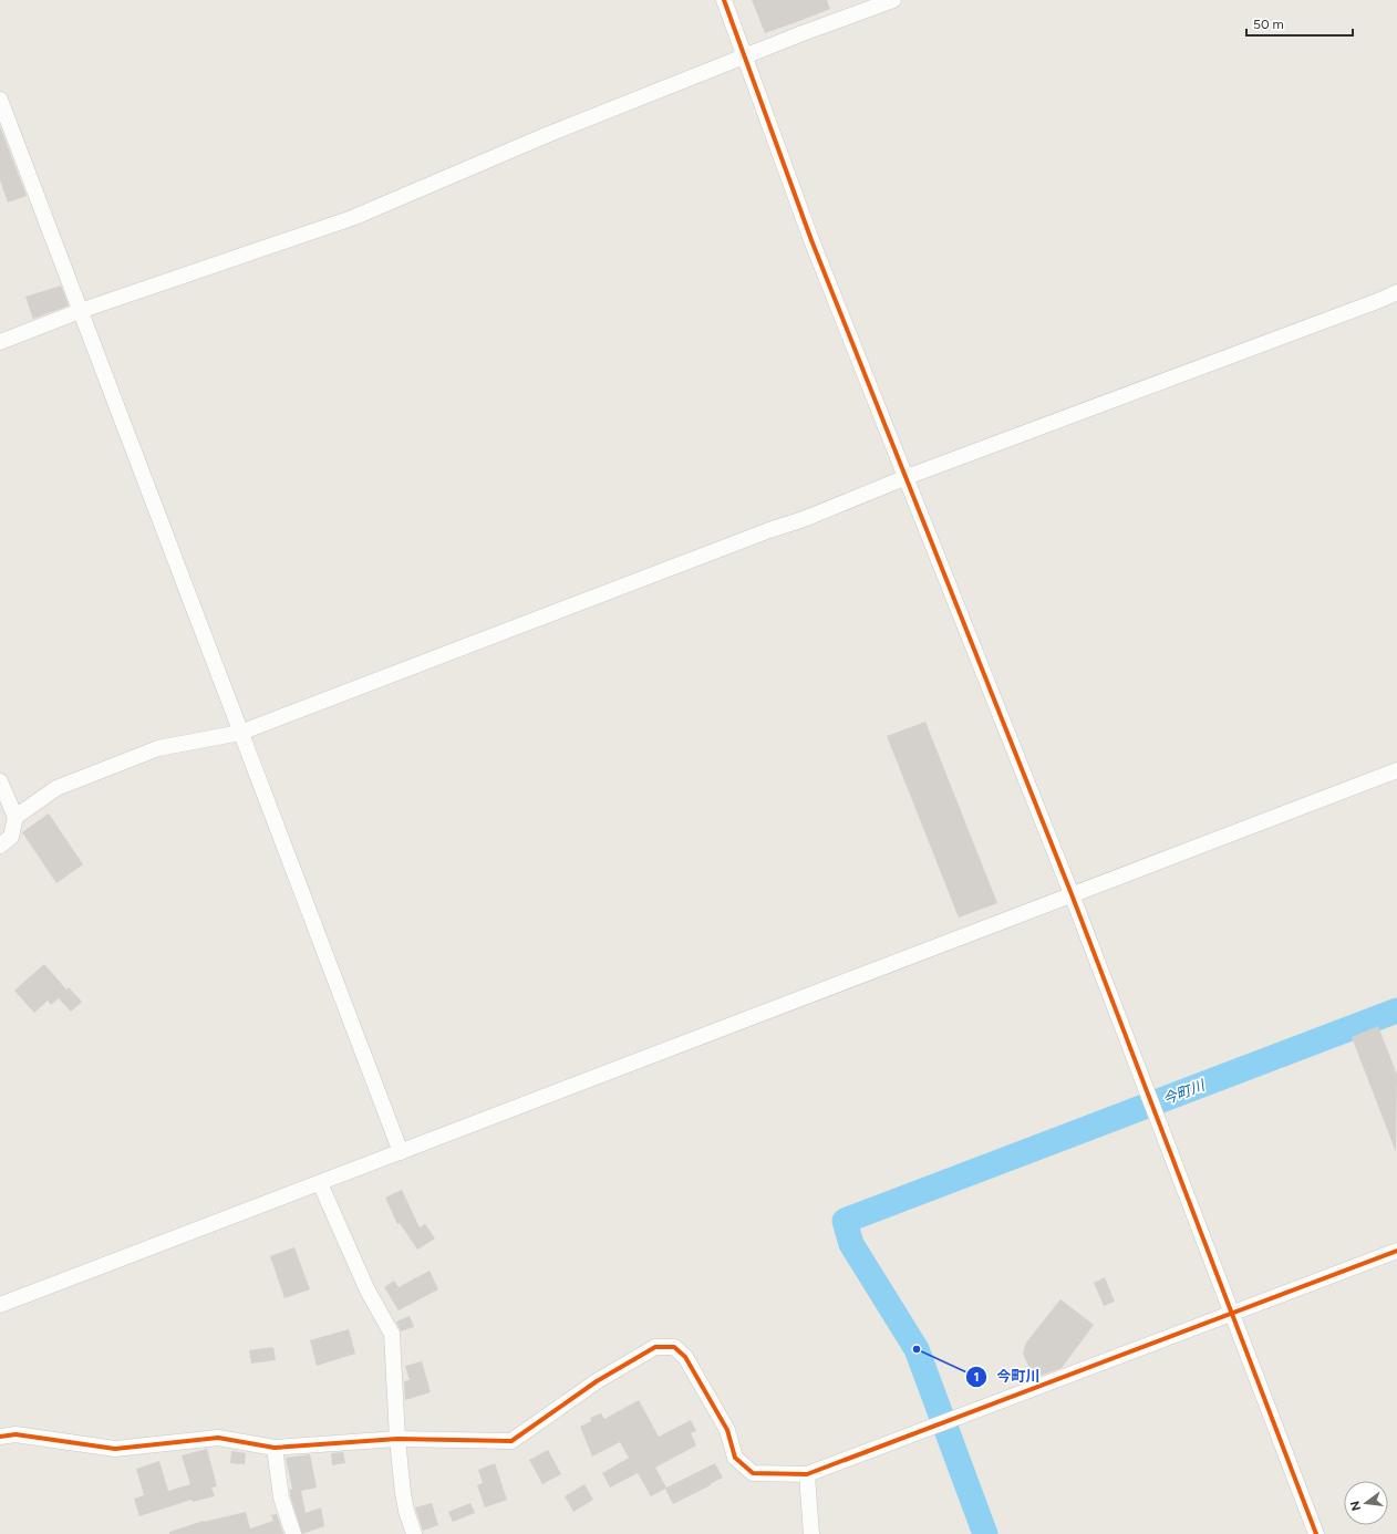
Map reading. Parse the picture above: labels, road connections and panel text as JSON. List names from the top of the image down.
{
  "water": ["今町川"],
  "places": ["今町川"],
  "scale_bar": "50 m",
  "north": "left"
}
